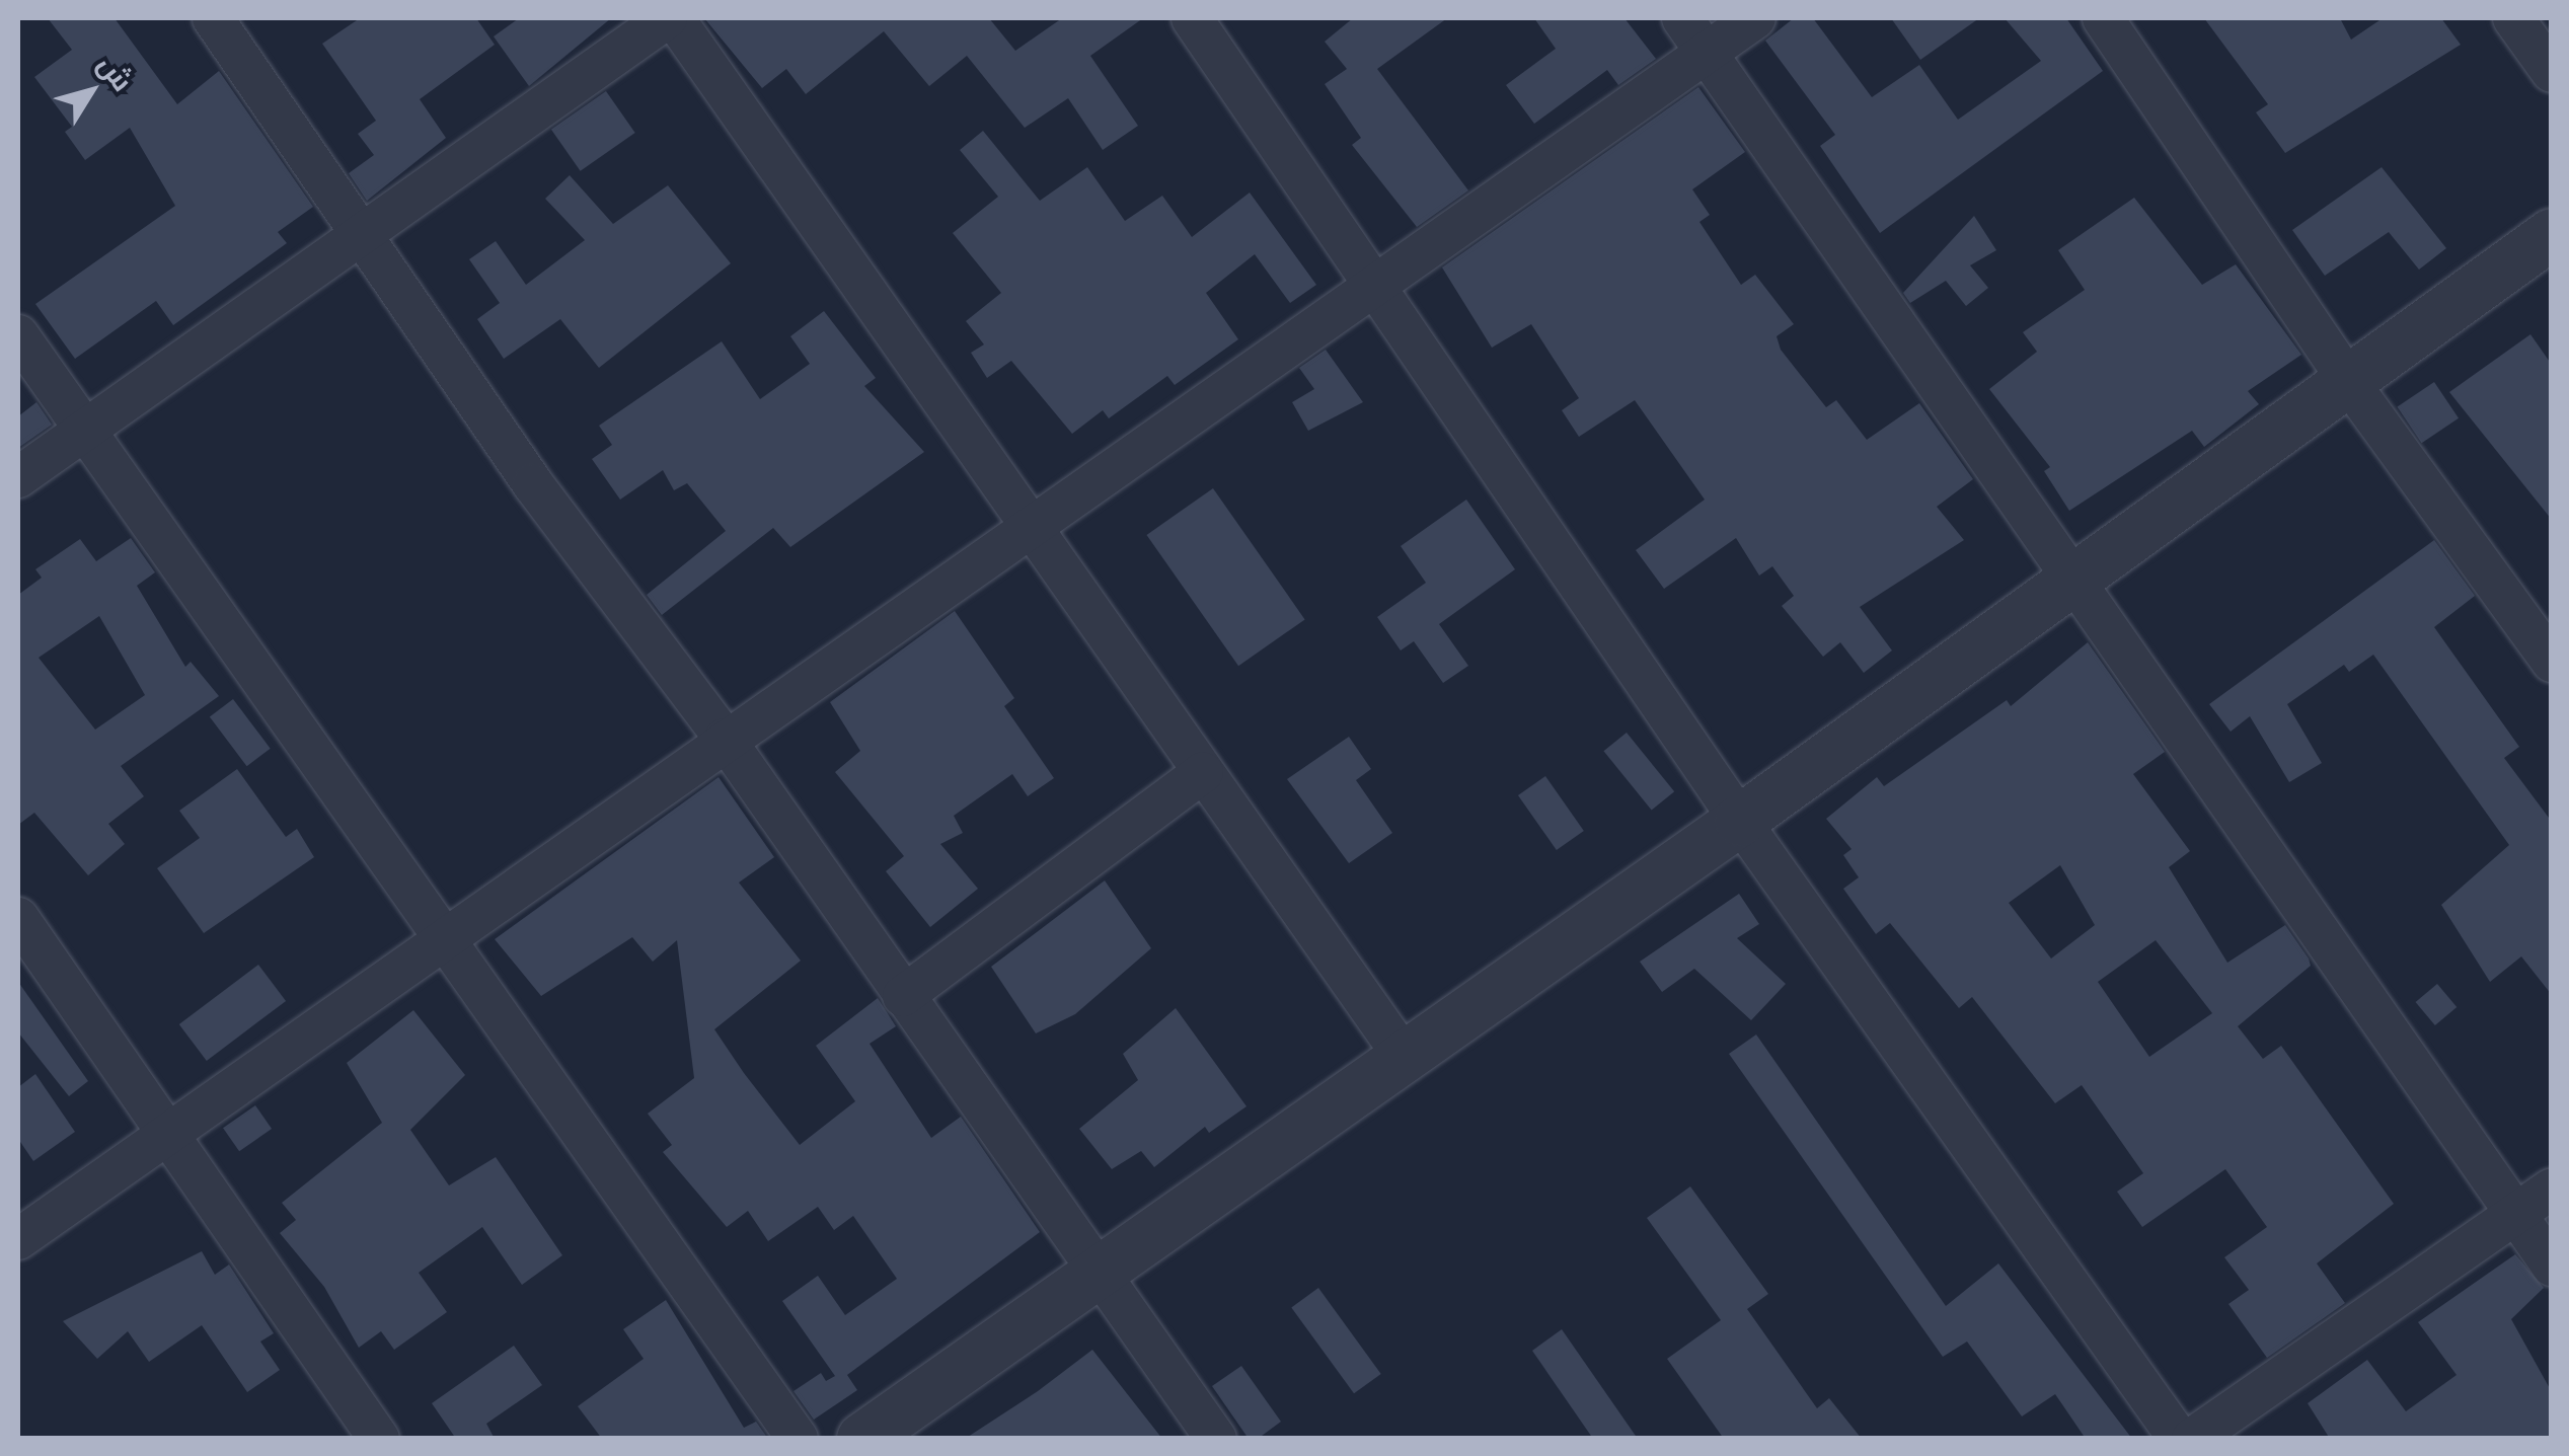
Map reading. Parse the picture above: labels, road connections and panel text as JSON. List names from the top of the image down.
{
  "north": "top right"
}
